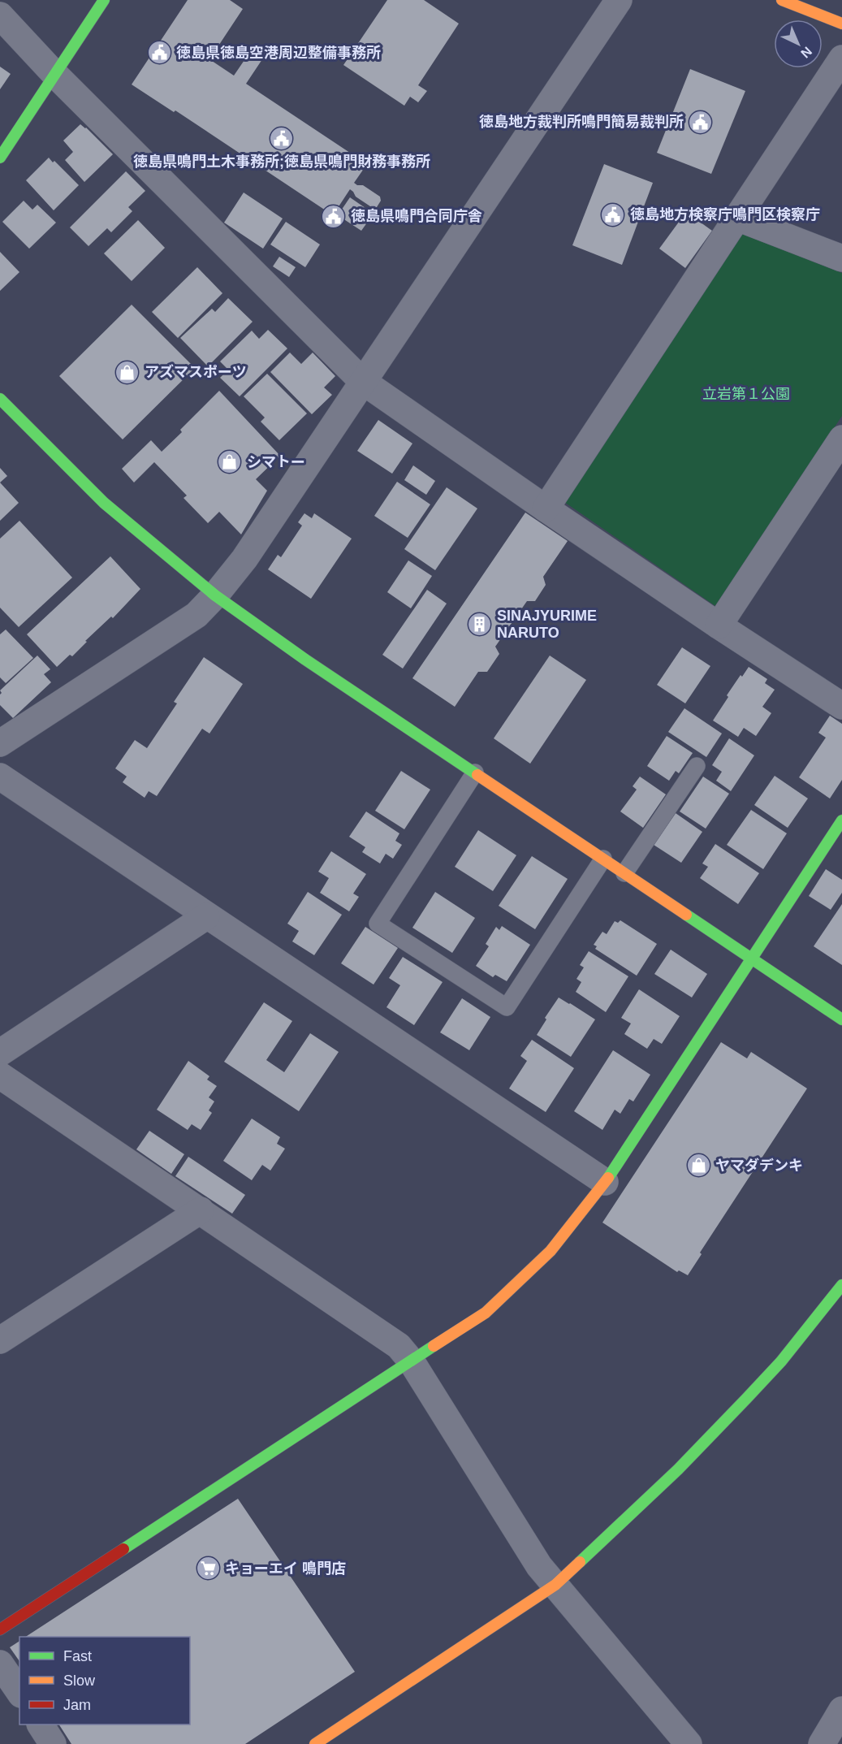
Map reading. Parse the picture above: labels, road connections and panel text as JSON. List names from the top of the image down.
{
  "parks": ["立岩第１公園"],
  "places": {
    "public building": [
      "徳島県徳島空港周辺整備事務所",
      "徳島地方裁判所鳴門簡易裁判所",
      "徳島県鳴門土木事務所;徳島県鳴門財務事務所",
      "徳島地方検察庁鳴門区検察庁",
      "徳島県鳴門合同庁舎"
    ],
    "shop": ["アズマスポーツ", "シマトー", "ヤマダデンキ"],
    "building": ["SINAJYURIME NARUTO"],
    "supermarket": ["キョーエイ 鳴門店"]
  },
  "legend": ["Fast", "Slow", "Jam"],
  "north": "bottom right"
}
